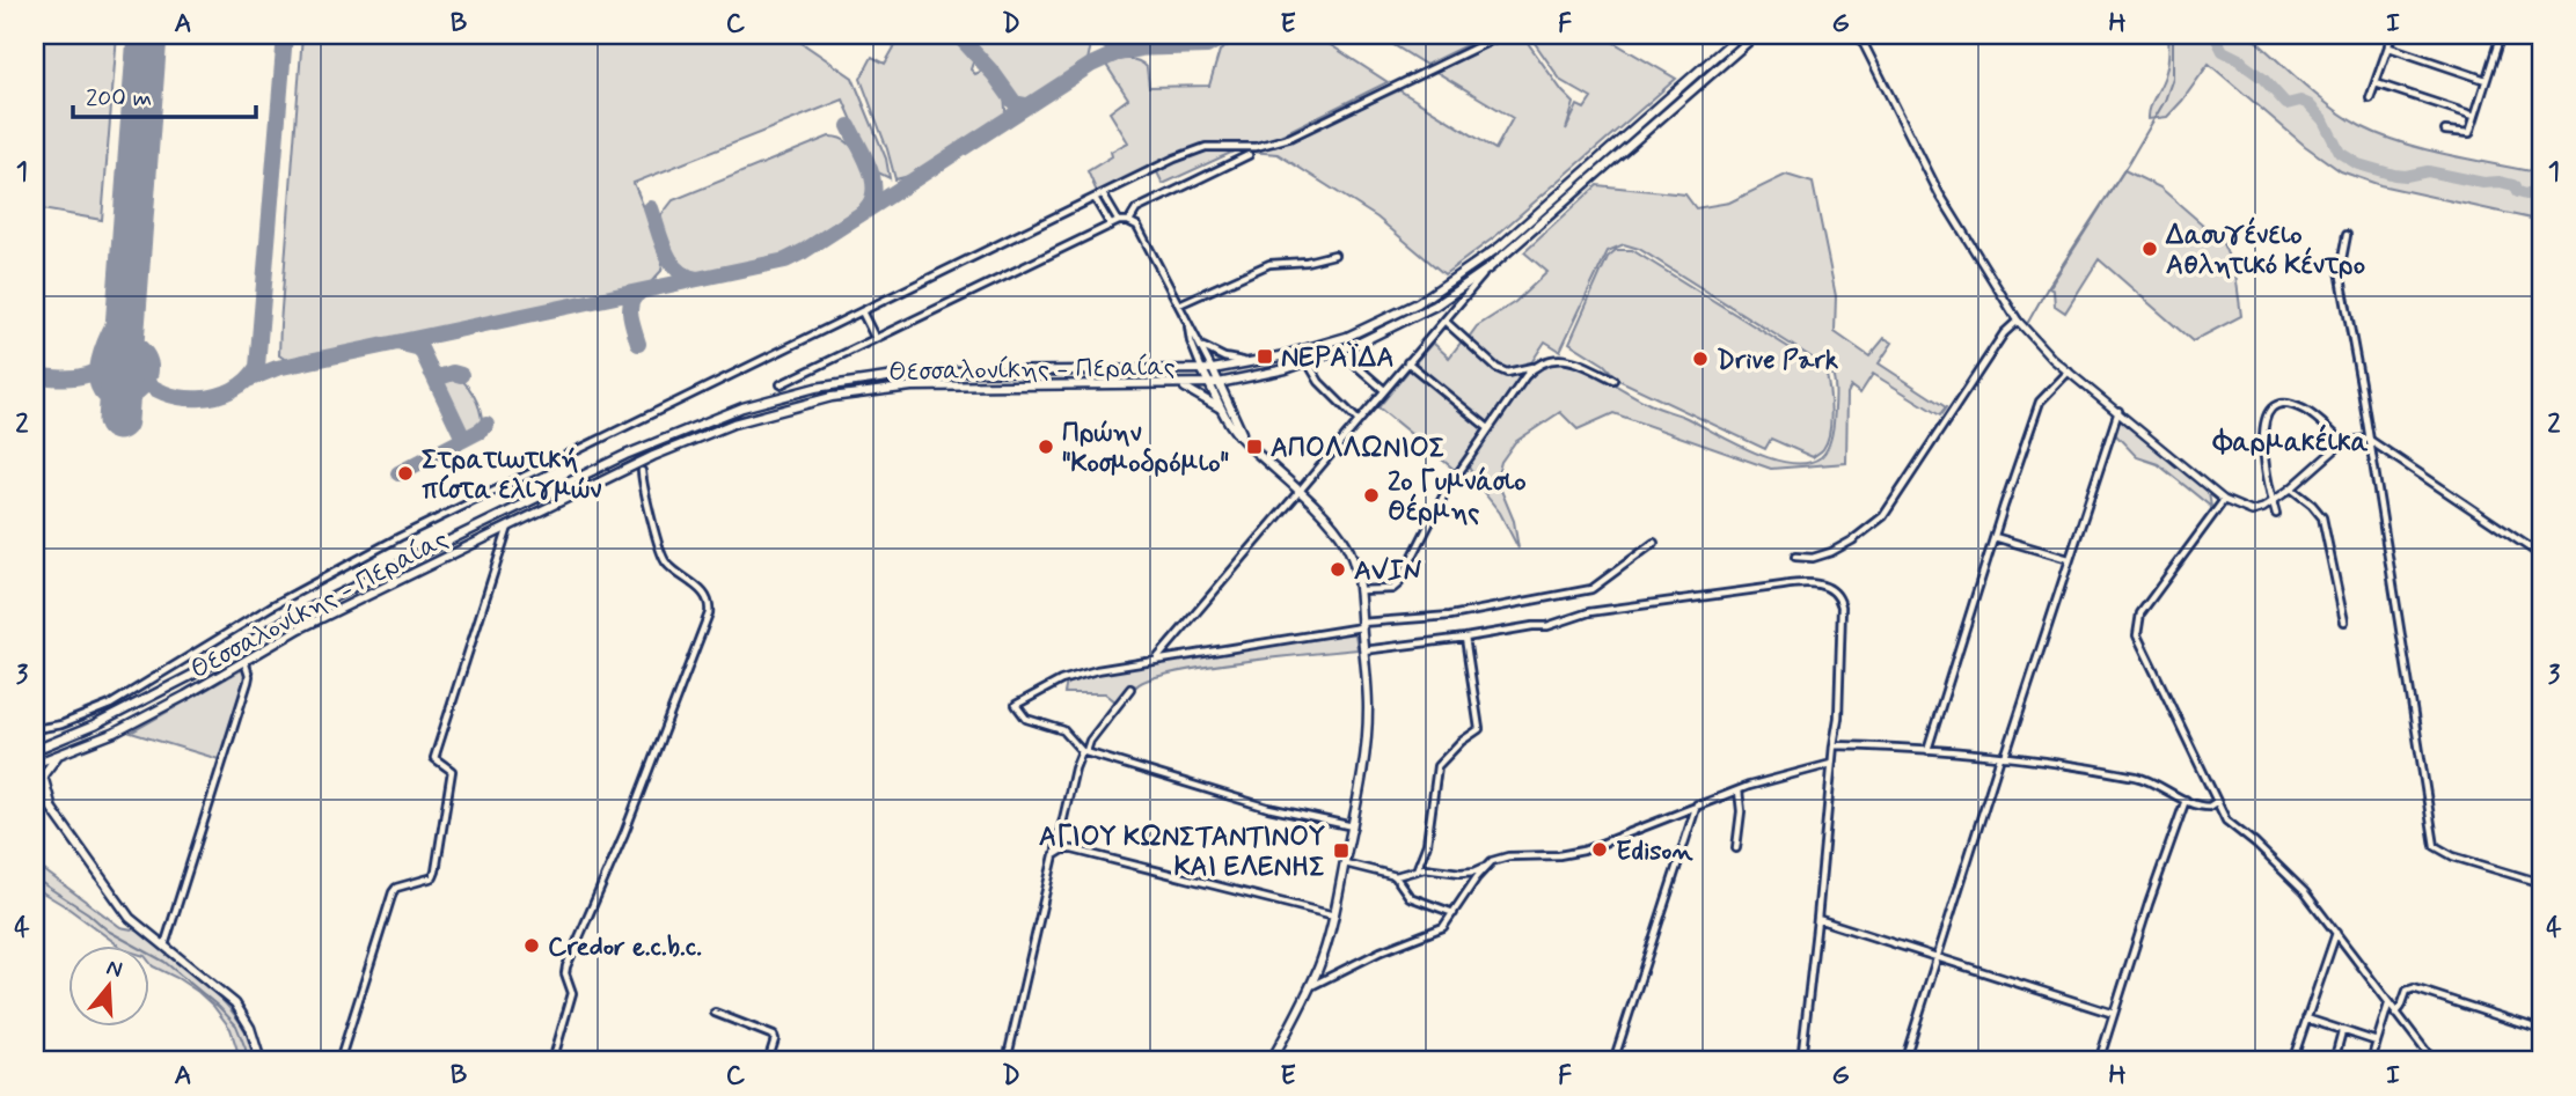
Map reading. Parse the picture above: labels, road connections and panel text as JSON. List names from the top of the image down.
{
  "streets": {
    "main road": ["Θεσσαλονίκης - Περαίας"]
  },
  "districts": ["Φαρμακέικα"],
  "places": {
    "other": [
      "Δασυγένειο Αθλητικό Κέντρο",
      "Drive Park",
      "Πρώην \"Κοσμοδρόμιο\"",
      "Στρατιωτική πίστα ελιγμών",
      "2ο Γυμνάσιο Θέρμης",
      "AVIN",
      "Edison",
      "Credor e.c.b.c."
    ],
    "transit": ["ΝΕΡΑΪΔΑ", "ΑΠΟΛΛΩΝΙΟΣ", "ΑΓΙΟΥ ΚΩΝΣΤΑΝΤΙΝΟΥ ΚΑΙ ΕΛΕΝΗΣ"]
  },
  "scale_bar": "200 m",
  "north": "top",
  "grid": {
    "columns": [
      "A",
      "B",
      "C",
      "D",
      "E",
      "F",
      "G",
      "H",
      "I"
    ],
    "rows": [
      "1",
      "2",
      "3",
      "4"
    ]
  }
}
